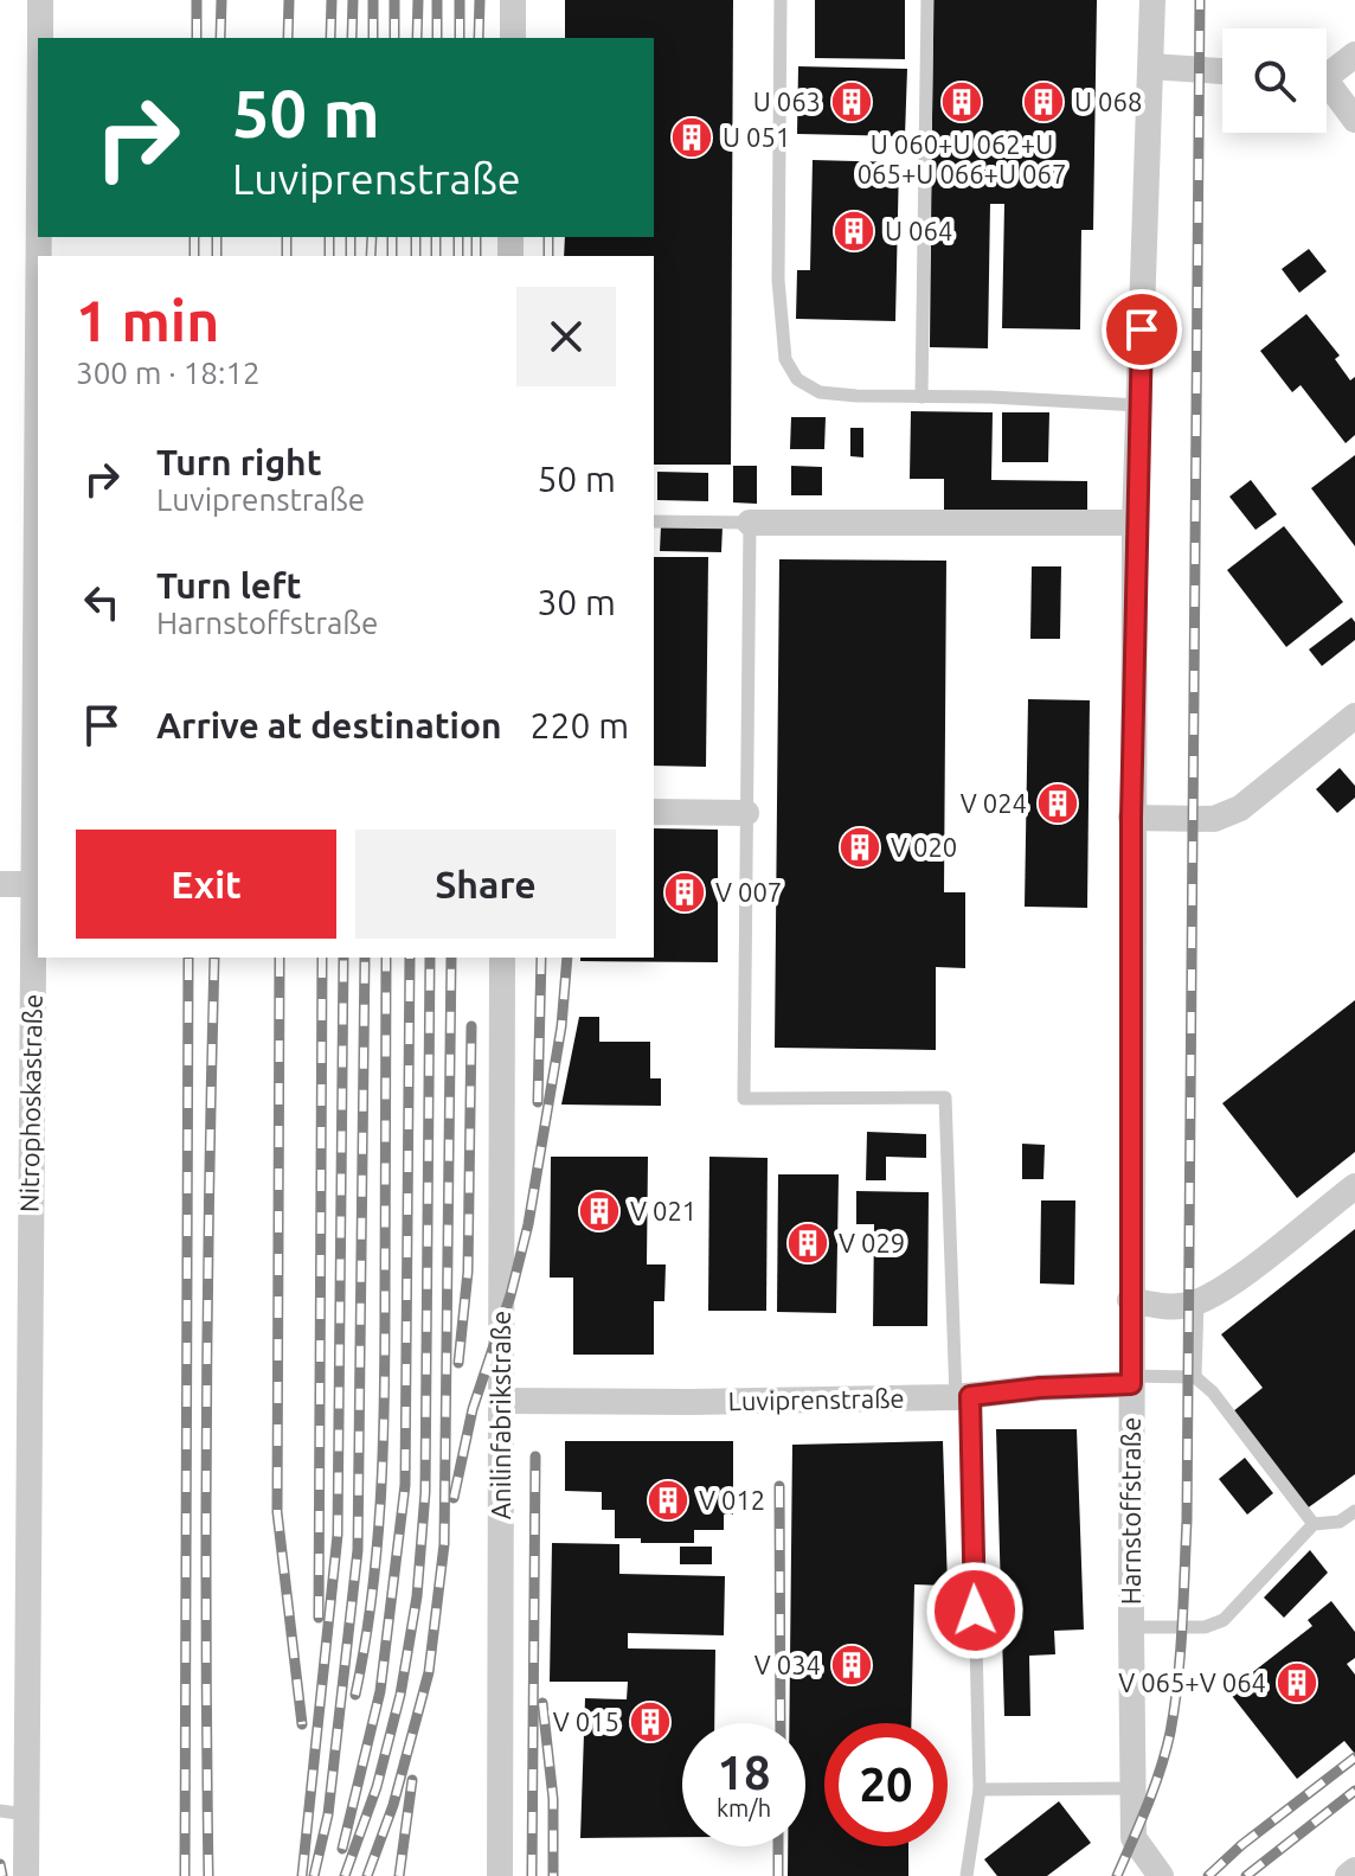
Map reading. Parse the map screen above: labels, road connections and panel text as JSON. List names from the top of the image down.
{
  "streets": {
    "street": [
      "Nitrophoskastraße",
      "Luviprenstraße",
      "Anilinfabrikstraße",
      "Harnstoffstraße"
    ]
  },
  "crossings": [
    ["Luviprenstraße", "Anilinfabrikstraße"],
    ["Luviprenstraße", "Harnstoffstraße"]
  ],
  "places": {
    "building": [
      "U 063",
      "U 060+U 062+U 065+U 066+U 067",
      "U 068",
      "U 051",
      "U 064",
      "V 024",
      "V 020",
      "V 007",
      "V 021",
      "V 029",
      "V 012",
      "V 034",
      "V 065+V 064",
      "V 015"
    ]
  },
  "page": {
    "turn": ["50 m", "Luviprenstraße"],
    "heading": ["1 min", "300 m · 18:12"],
    "list": [
      {
        "name": "Turn right",
        "note": "Luviprenstraße",
        "value": "50 m"
      },
      {
        "name": "Turn left",
        "note": "Harnstoffstraße",
        "value": "30 m"
      },
      {
        "name": "Arrive at destination",
        "value": "220 m"
      }
    ],
    "buttons": ["Exit", "Share"],
    "speed": "18 km/h",
    "limit": "20"
  }
}
